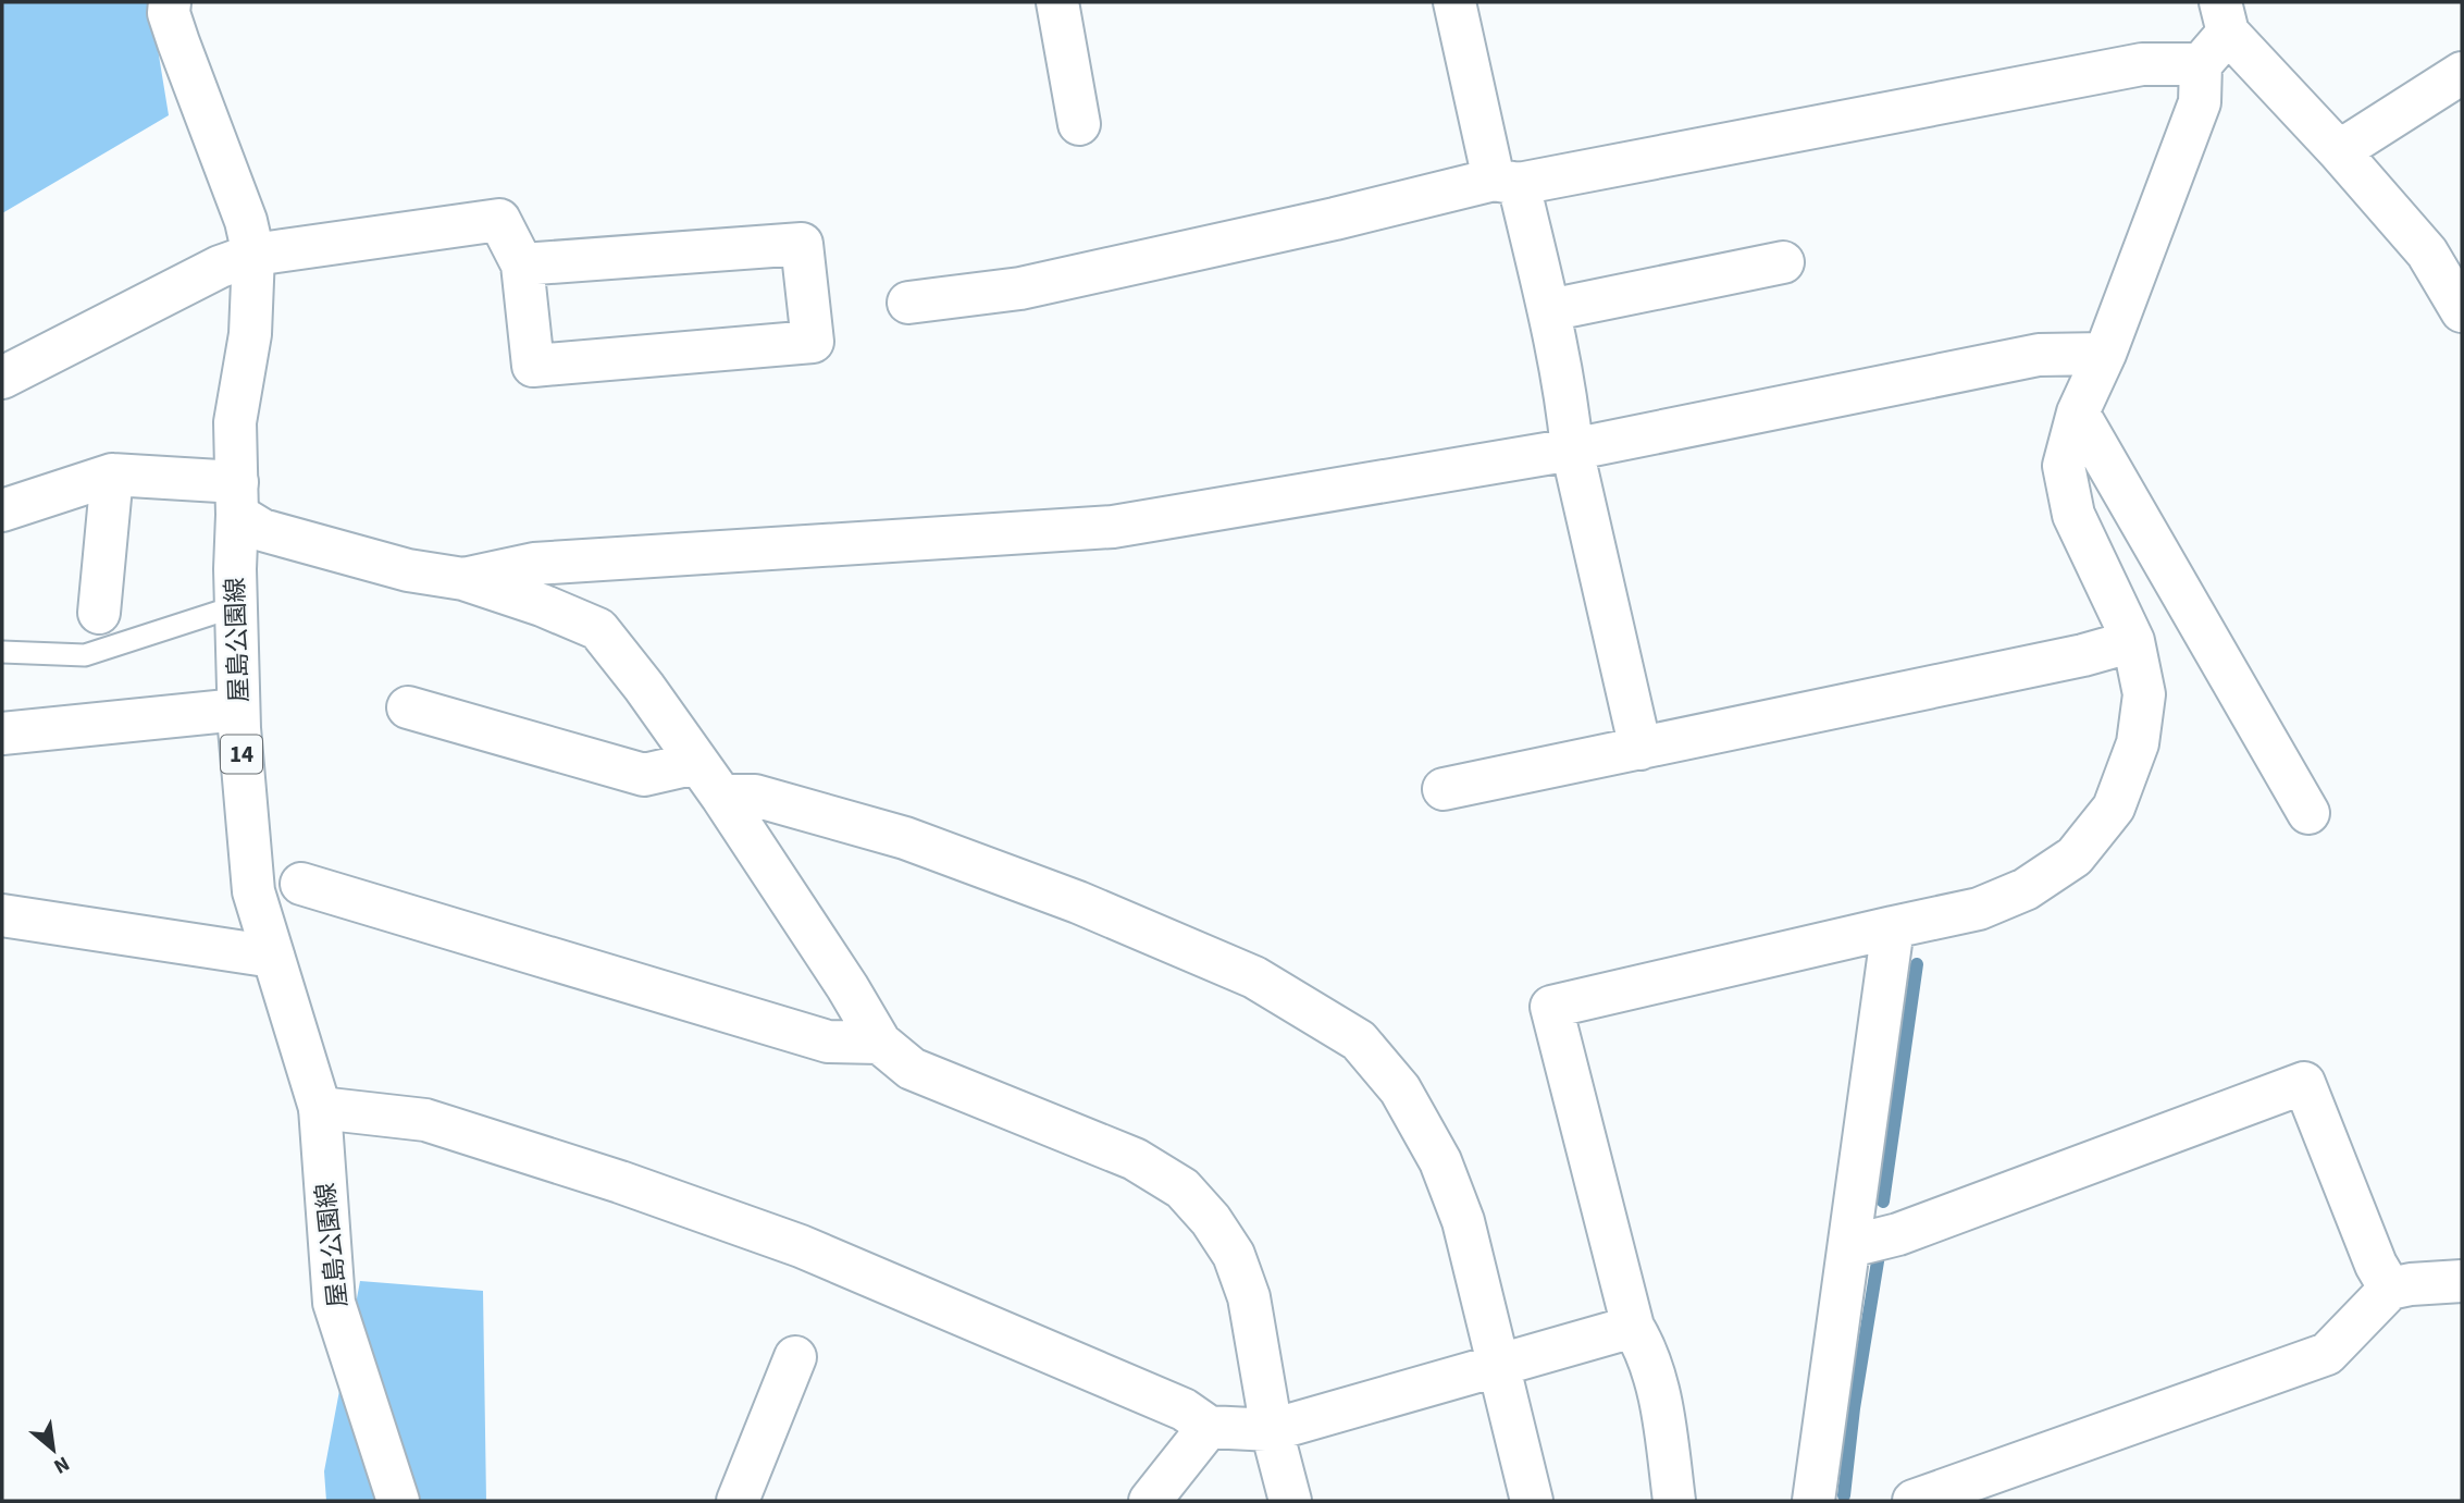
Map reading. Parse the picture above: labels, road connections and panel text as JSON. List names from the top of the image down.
{
  "streets": {
    "street": ["屋島公園線", "14"]
  },
  "north": "bottom right"
}
